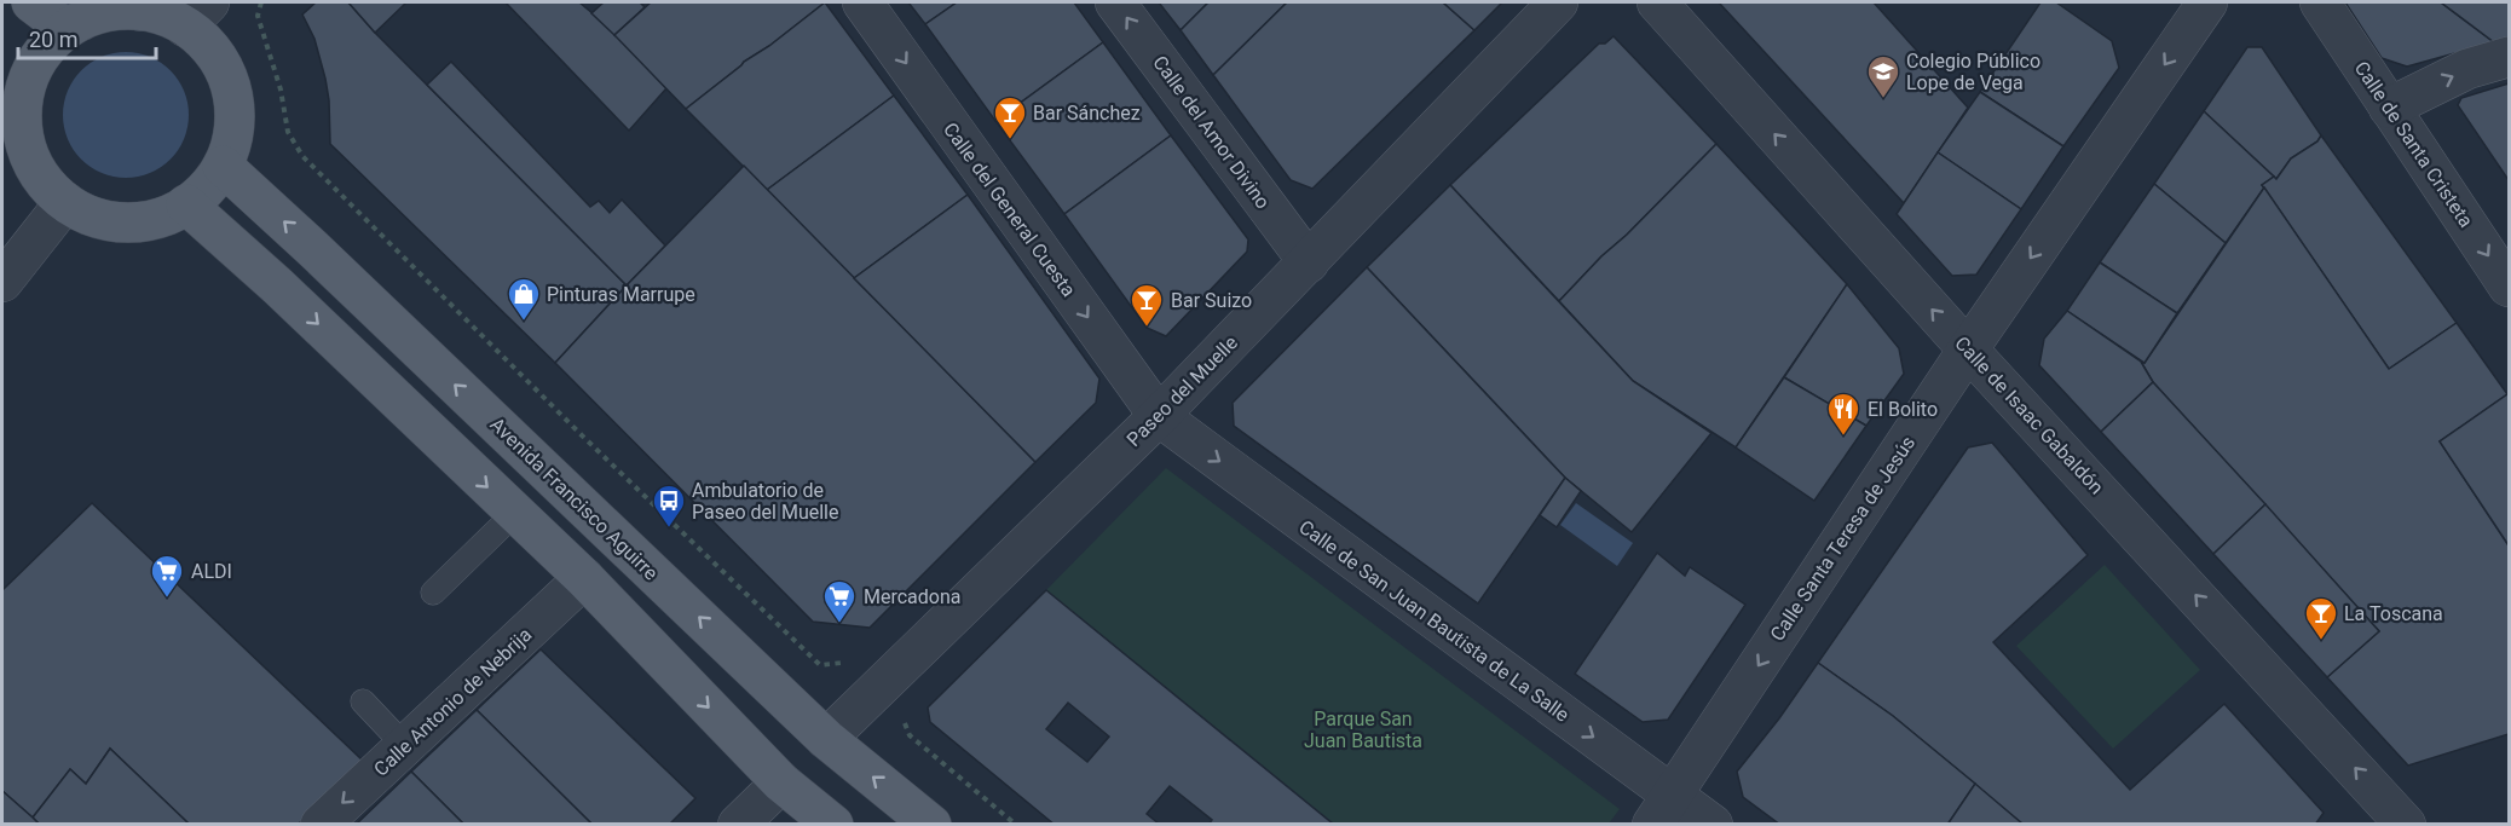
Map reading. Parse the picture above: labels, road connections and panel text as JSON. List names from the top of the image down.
{
  "streets": {
    "main road": ["Avenida Francisco Aguirre"],
    "street": [
      "Calle del Amor Divino",
      "Calle de Santa Cristeta",
      "Calle del General Cuesta",
      "Paseo del Muelle",
      "Calle de Isaac Gabaldón",
      "Calle Santa Teresa de Jesús",
      "Calle de San Juan Bautista de La Salle",
      "Calle Antonio de Nebrija"
    ]
  },
  "crossings": [
    ["Calle del Amor Divino", "Paseo del Muelle"],
    ["Calle del General Cuesta", "Paseo del Muelle"],
    ["Calle del General Cuesta", "Calle de San Juan Bautista de La Salle"],
    ["Paseo del Muelle", "Avenida Francisco Aguirre"],
    ["Paseo del Muelle", "Calle de San Juan Bautista de La Salle"],
    ["Calle de Isaac Gabaldón", "Calle Santa Teresa de Jesús"],
    ["Calle Santa Teresa de Jesús", "Calle de San Juan Bautista de La Salle"]
  ],
  "one_way": [
    "Calle del Amor Divino",
    "Calle de Santa Cristeta",
    "Calle del General Cuesta",
    "Calle de Isaac Gabaldón",
    "Calle Santa Teresa de Jesús",
    "Calle de San Juan Bautista de La Salle"
  ],
  "parks": ["Parque San Juan Bautista"],
  "places": {
    "school or university": ["Colegio Público Lope de Vega"],
    "bar": ["Bar Sánchez", "Bar Suizo", "La Toscana"],
    "shop": ["Pinturas Marrupe"],
    "restaurant": ["El Bolito"],
    "bus stop": ["Ambulatorio de Paseo del Muelle"],
    "supermarket": ["ALDI", "Mercadona"]
  },
  "scale_bar": "20 m"
}
